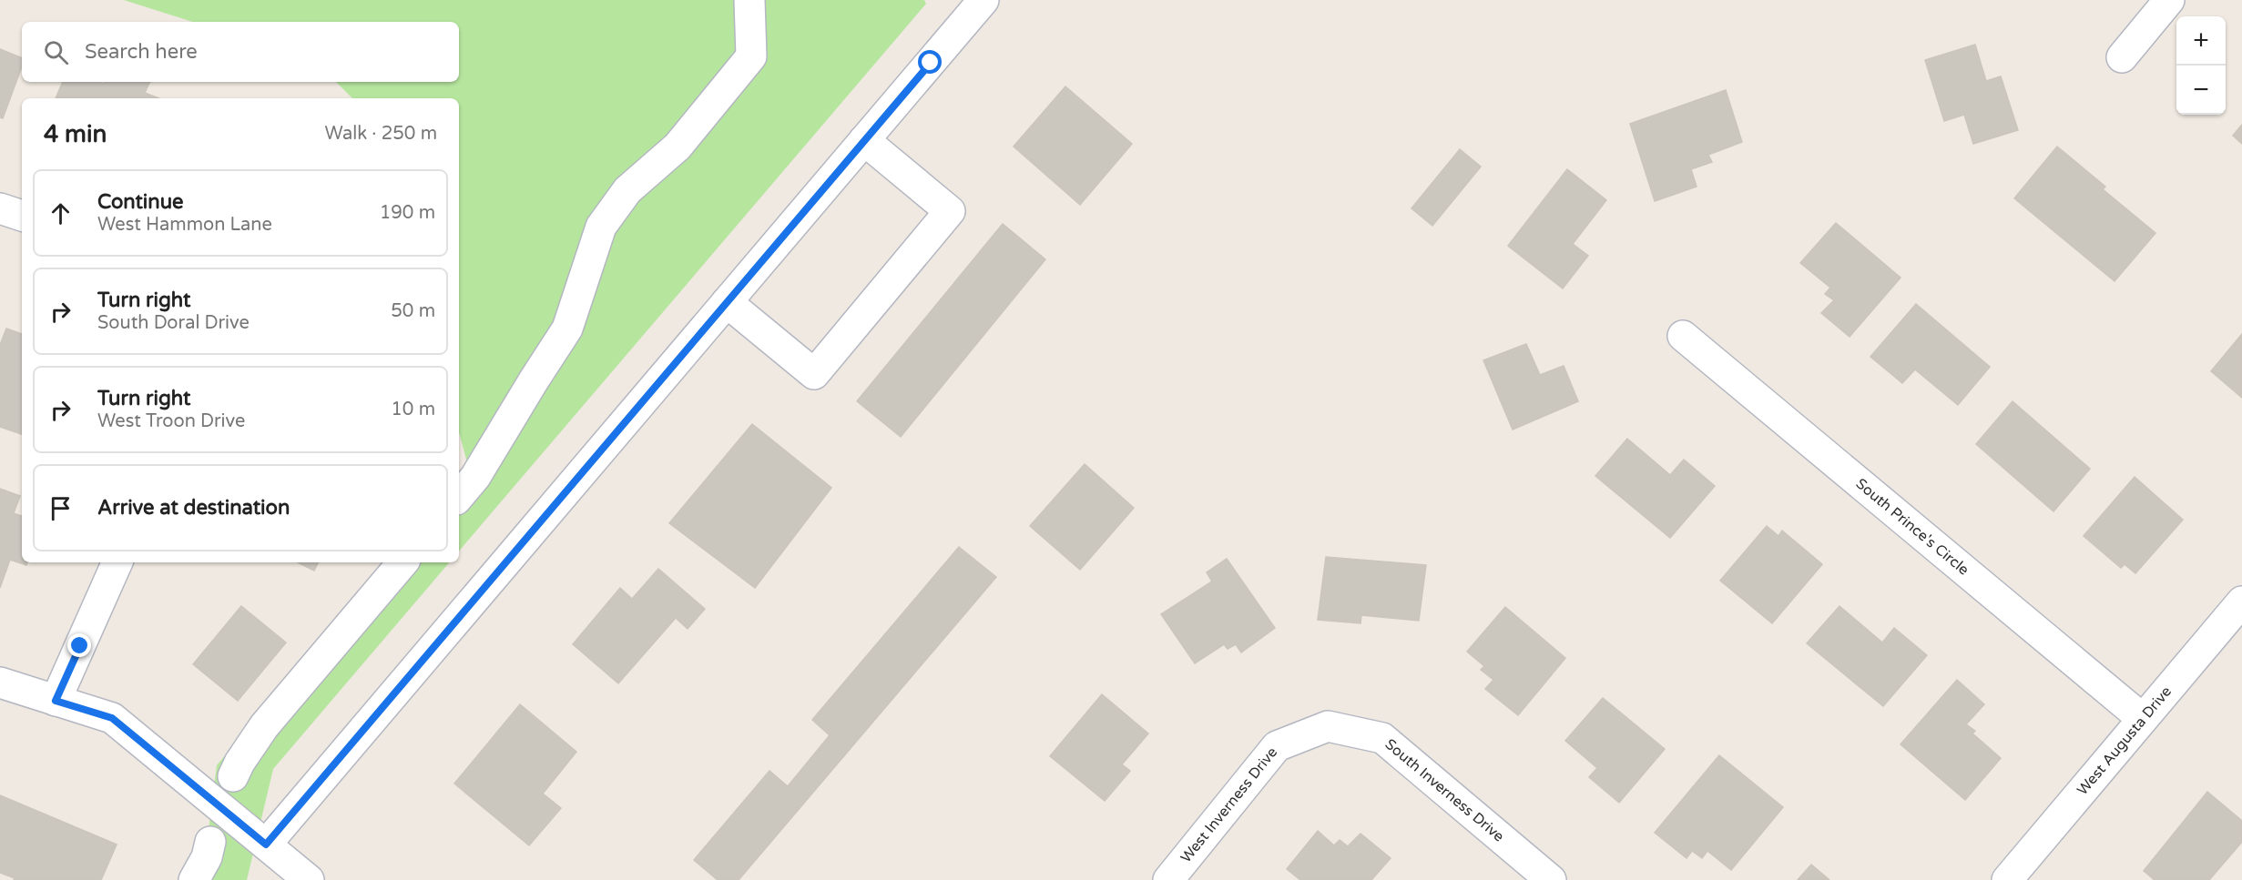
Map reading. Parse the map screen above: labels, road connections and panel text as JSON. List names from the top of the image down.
{
  "streets": {
    "street": [
      "South Prince's Circle",
      "West Augusta Drive",
      "South Inverness Drive",
      "West Inverness Drive"
    ]
  },
  "crossings": [
    ["South Prince's Circle", "West Augusta Drive"],
    ["South Inverness Drive", "West Inverness Drive"]
  ],
  "page": {
    "map_buttons": ["+", "−"],
    "search": "Search here",
    "heading": ["4 min", "Walk · 250 m"],
    "list": [
      ["Continue", "West Hammon Lane", "190 m"],
      ["Turn right", "South Doral Drive", "50 m"],
      ["Turn right", "West Troon Drive", "10 m"],
      "Arrive at destination"
    ]
  }
}
